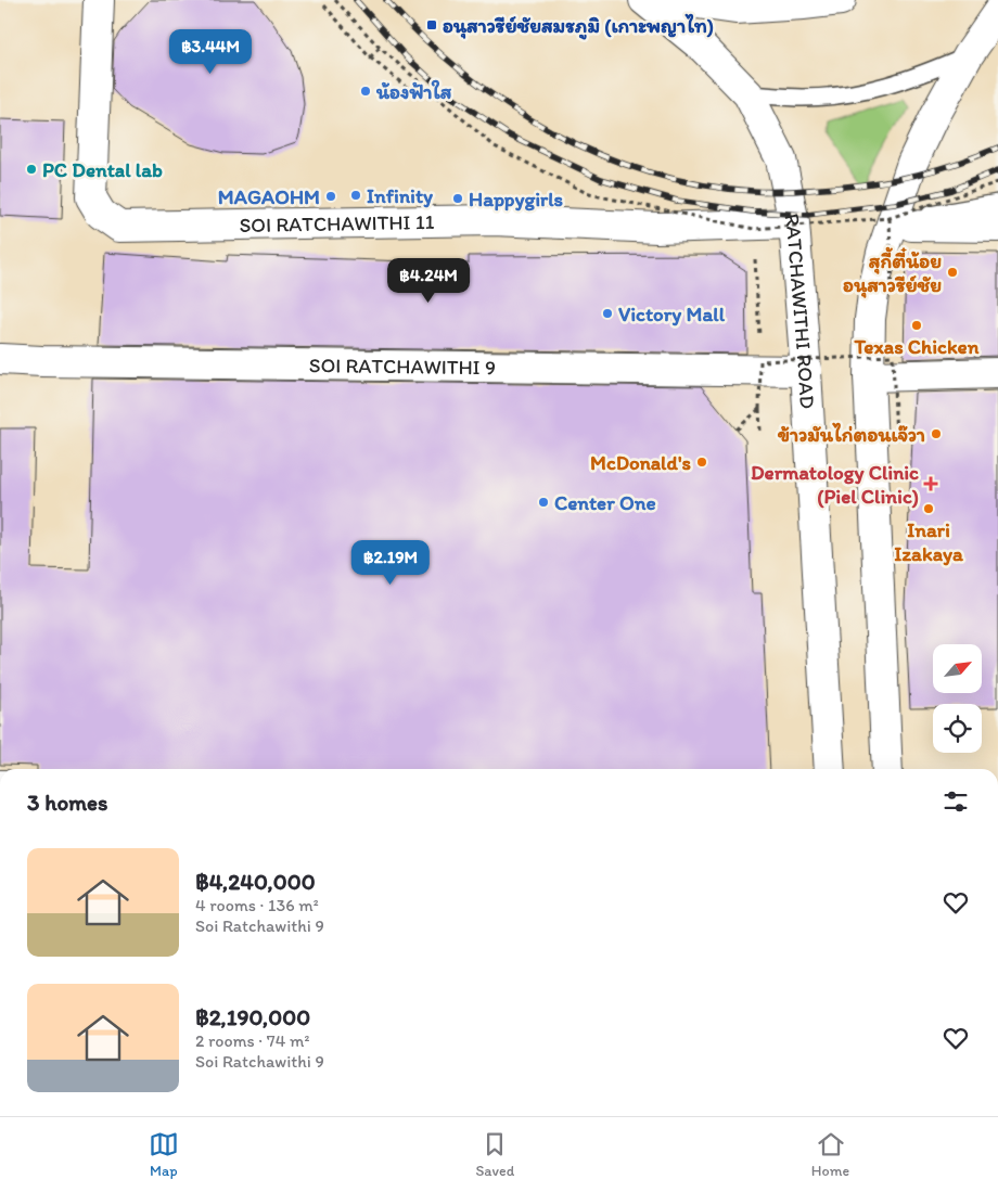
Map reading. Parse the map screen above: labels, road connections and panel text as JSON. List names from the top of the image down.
{
  "streets": {
    "street": ["SOI RATCHAWITHI 11", "RATCHAWITHI ROAD", "SOI RATCHAWITHI 9"]
  },
  "crossings": [
    ["SOI RATCHAWITHI 11", "RATCHAWITHI ROAD"],
    ["RATCHAWITHI ROAD", "SOI RATCHAWITHI 9"]
  ],
  "places": {
    "transit": ["อนุสาวรีย์ชัยสมรภูมิ (เกาะพญาไท)"],
    "other": [
      "น้องฟ้าใส",
      "PC Dental lab",
      "Infinity",
      "MAGAOHM",
      "Happygirls",
      "สุกี้ตี๋น้อย อนุสาวรีย์ชัย",
      "Victory Mall",
      "Texas Chicken",
      "ข้าวมันไก่ตอนเจ๊วา",
      "McDonald's",
      "Center One",
      "Inari Izakaya"
    ],
    "health": ["Dermatology Clinic (Piel Clinic)"]
  },
  "north": "top right",
  "page": {
    "price": ["฿3.44M", "฿4.24M", "฿2.19M"],
    "heading": "3 homes",
    "list": [
      {
        "name": "฿4,240,000",
        "note": "4 rooms · 136 m² · Soi Ratchawithi 9"
      },
      {
        "name": "฿2,190,000",
        "note": "2 rooms · 74 m² · Soi Ratchawithi 9"
      }
    ],
    "tabs": ["Map", "Saved", "Home"]
  }
}
